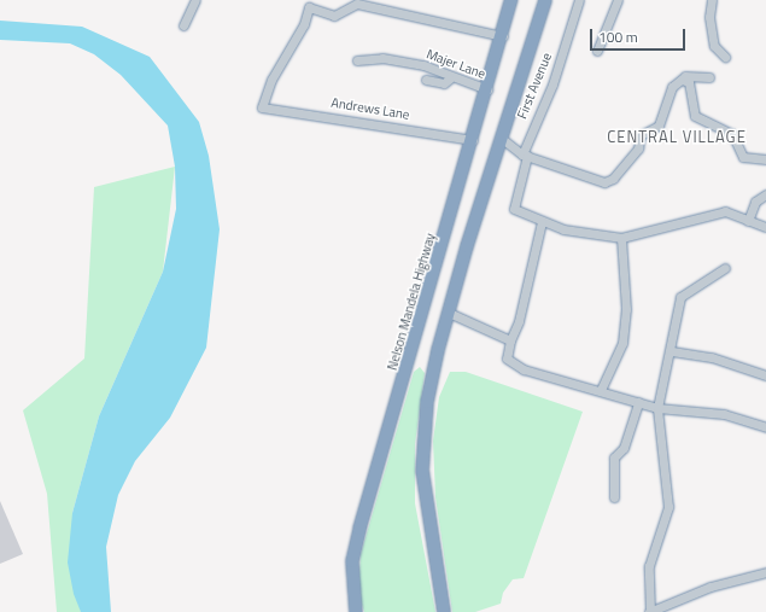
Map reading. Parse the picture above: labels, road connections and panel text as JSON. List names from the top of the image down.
{
  "streets": {
    "highway": ["Nelson Mandela Highway"],
    "street": ["Majer Lane", "First Avenue", "Andrews Lane"]
  },
  "crossings": [
    ["Majer Lane", "Nelson Mandela Highway"],
    ["Andrews Lane", "Nelson Mandela Highway"]
  ],
  "districts": ["CENTRAL VILLAGE"],
  "scale_bar": "100 m"
}
